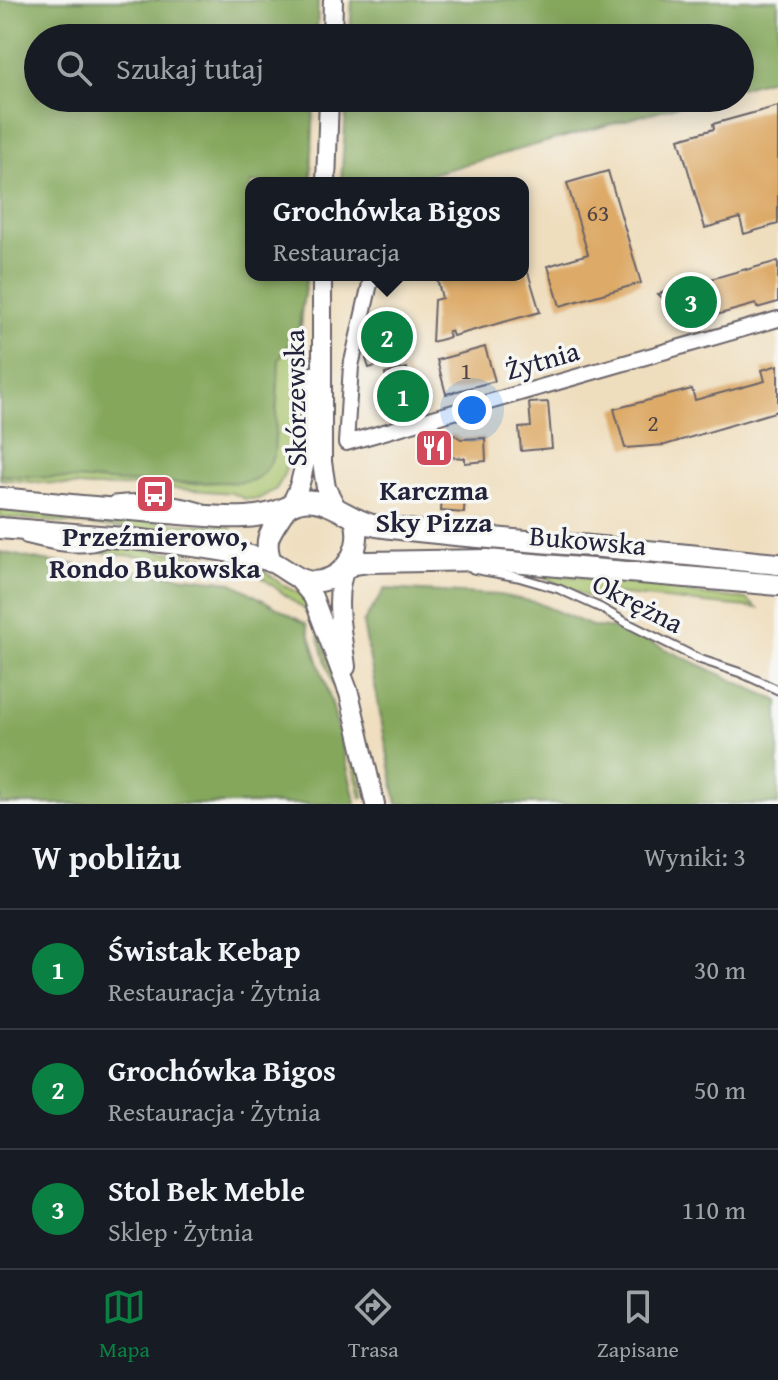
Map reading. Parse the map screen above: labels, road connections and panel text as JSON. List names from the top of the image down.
{
  "streets": {
    "main road": ["Bukowska"],
    "street": ["Żytnia", "Skórzewska"],
    "lane": ["Okrężna"]
  },
  "crossings": [
    ["Skórzewska", "Bukowska"],
    ["Bukowska", "Okrężna"]
  ],
  "places": {
    "restaurant": ["Karczma Sky Pizza"],
    "bus stop": ["Przeźmierowo, Rondo Bukowska"]
  },
  "house_numbers": ["63", "1", "2"],
  "page": {
    "search": "Szukaj tutaj",
    "popup": ["Grochówka Bigos", "Restauracja"],
    "pins": ["3", "2", "1"],
    "heading": ["W pobliżu", "Wyniki: 3"],
    "list": [
      {
        "mark": "1",
        "name": "Świstak Kebap",
        "note": "Restauracja · Żytnia",
        "value": "30 m"
      },
      {
        "mark": "2",
        "name": "Grochówka Bigos",
        "note": "Restauracja · Żytnia",
        "value": "50 m"
      },
      {
        "mark": "3",
        "name": "Stol Bek Meble",
        "note": "Sklep · Żytnia",
        "value": "110 m"
      }
    ],
    "nav": ["Mapa", "Trasa", "Zapisane"]
  }
}
